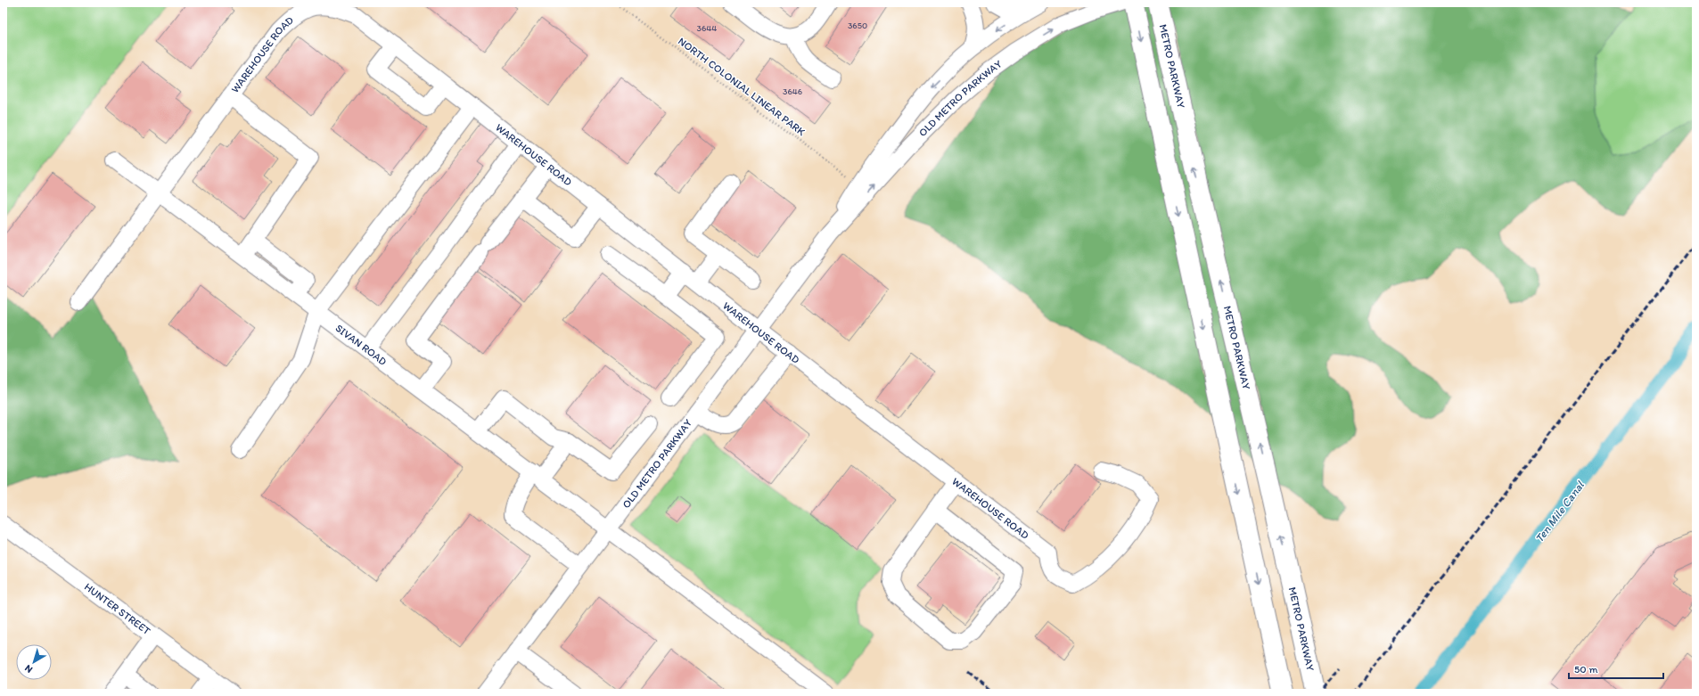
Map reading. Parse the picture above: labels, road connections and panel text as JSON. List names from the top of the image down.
{
  "streets": {
    "main road": ["METRO PARKWAY"],
    "street": [
      "WAREHOUSE ROAD",
      "OLD METRO PARKWAY",
      "SIVAN ROAD",
      "HUNTER STREET"
    ],
    "path": ["NORTH COLONIAL LINEAR PARK"]
  },
  "crossings": [
    ["WAREHOUSE ROAD", "OLD METRO PARKWAY"],
    ["WAREHOUSE ROAD", "SIVAN ROAD"],
    ["NORTH COLONIAL LINEAR PARK", "OLD METRO PARKWAY"],
    ["OLD METRO PARKWAY", "SIVAN ROAD"]
  ],
  "water": ["Ten Mile Canal"],
  "house_numbers": ["3650", "3644", "3646"],
  "scale_bar": "50 m",
  "north": "bottom left"
}
